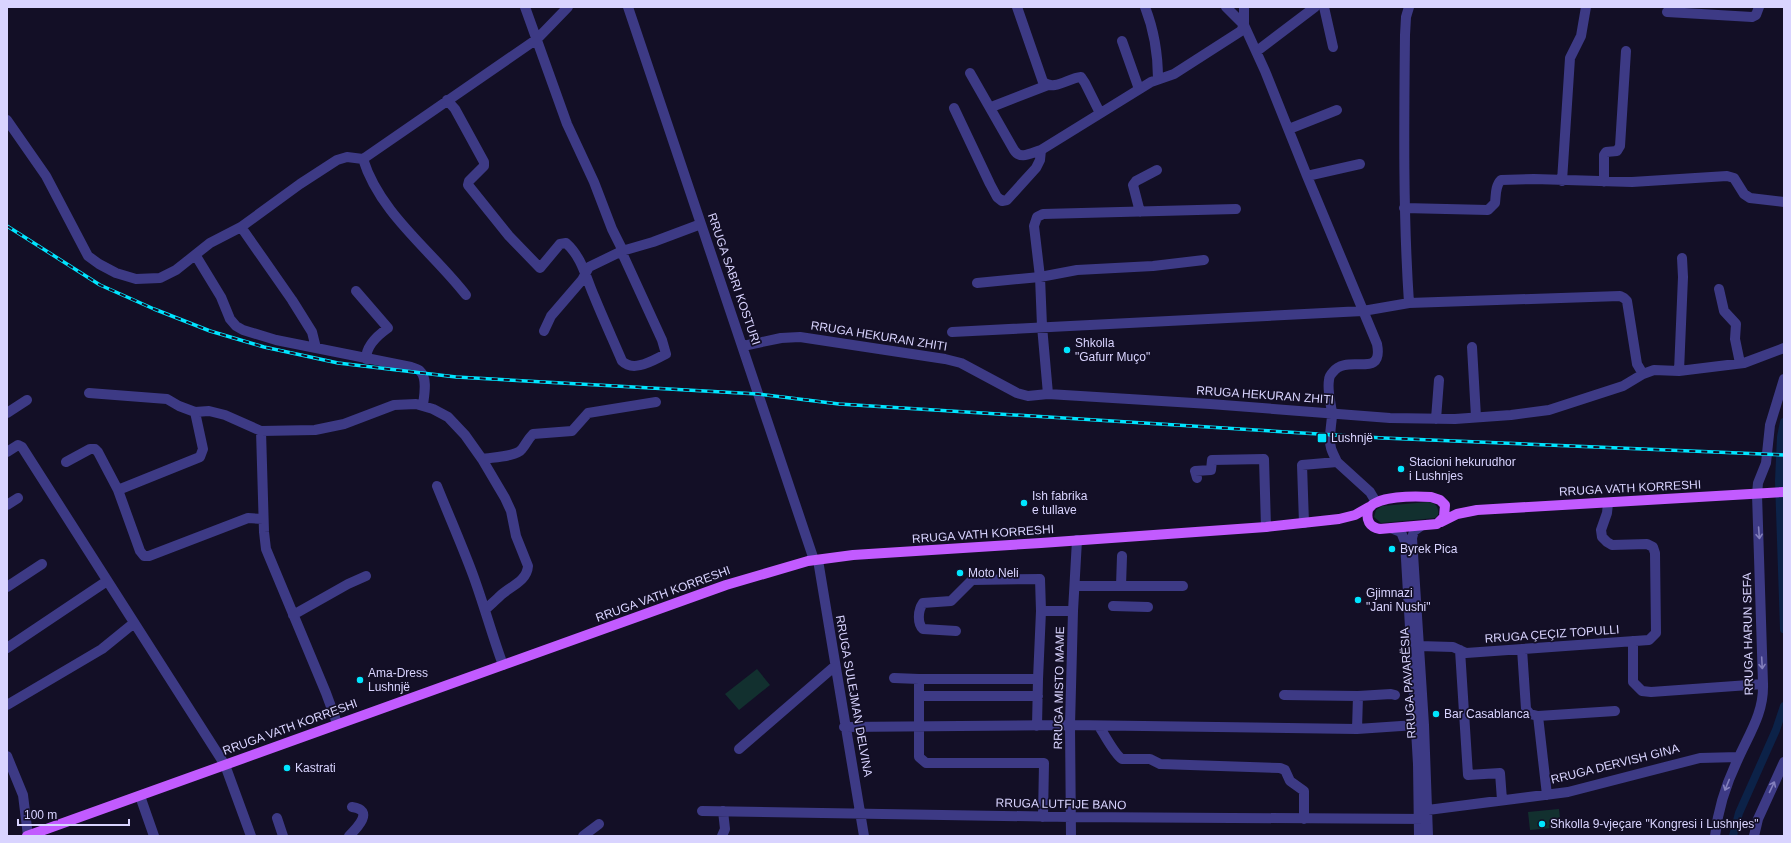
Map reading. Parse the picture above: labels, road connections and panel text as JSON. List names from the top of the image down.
{
  "streets": {
    "main road": ["RRUGA VATH KORRESHI"],
    "street": [
      "RRUGA SABRI KOSTURI",
      "RRUGA HEKURAN ZHITI",
      "RRUGA ÇEÇIZ TOPULLI",
      "RRUGA HARUN SEFA",
      "RRUGA PAVARËSIA",
      "RRUGA MISTO MAME",
      "RRUGA SULEJMAN DELVINA",
      "RRUGA DERVISH GINA",
      "RRUGA LUTFIJE BANO"
    ]
  },
  "crossings": [
    ["RRUGA SABRI KOSTURI", "RRUGA HEKURAN ZHITI"],
    ["RRUGA SABRI KOSTURI", "RRUGA VATH KORRESHI"],
    ["RRUGA SABRI KOSTURI", "RRUGA SULEJMAN DELVINA"],
    ["RRUGA VATH KORRESHI", "RRUGA HARUN SEFA"],
    ["RRUGA VATH KORRESHI", "RRUGA PAVARËSIA"],
    ["RRUGA VATH KORRESHI", "RRUGA MISTO MAME"],
    ["RRUGA VATH KORRESHI", "RRUGA SULEJMAN DELVINA"],
    ["RRUGA ÇEÇIZ TOPULLI", "RRUGA HARUN SEFA"],
    ["RRUGA ÇEÇIZ TOPULLI", "RRUGA PAVARËSIA"],
    ["RRUGA HARUN SEFA", "RRUGA DERVISH GINA"],
    ["RRUGA PAVARËSIA", "RRUGA DERVISH GINA"],
    ["RRUGA PAVARËSIA", "RRUGA LUTFIJE BANO"],
    ["RRUGA MISTO MAME", "RRUGA LUTFIJE BANO"],
    ["RRUGA SULEJMAN DELVINA", "RRUGA LUTFIJE BANO"],
    ["RRUGA DERVISH GINA", "RRUGA LUTFIJE BANO"]
  ],
  "one_way": ["RRUGA HARUN SEFA"],
  "places": {
    "other": [
      "Shkolla \"Gafurr Muço\"",
      "Stacioni hekurudhor i Lushnjes",
      "Ish fabrika e tullave",
      "Byrek Pica",
      "Moto Neli",
      "Gjimnazi \"Jani Nushi\"",
      "Ama-Dress Lushnjë",
      "Bar Casablanca",
      "Kastrati",
      "Shkolla 9-vjeçare \"Kongresi i Lushnjes\""
    ],
    "transit": ["Lushnjë"]
  },
  "scale_bar": "100 m"
}
